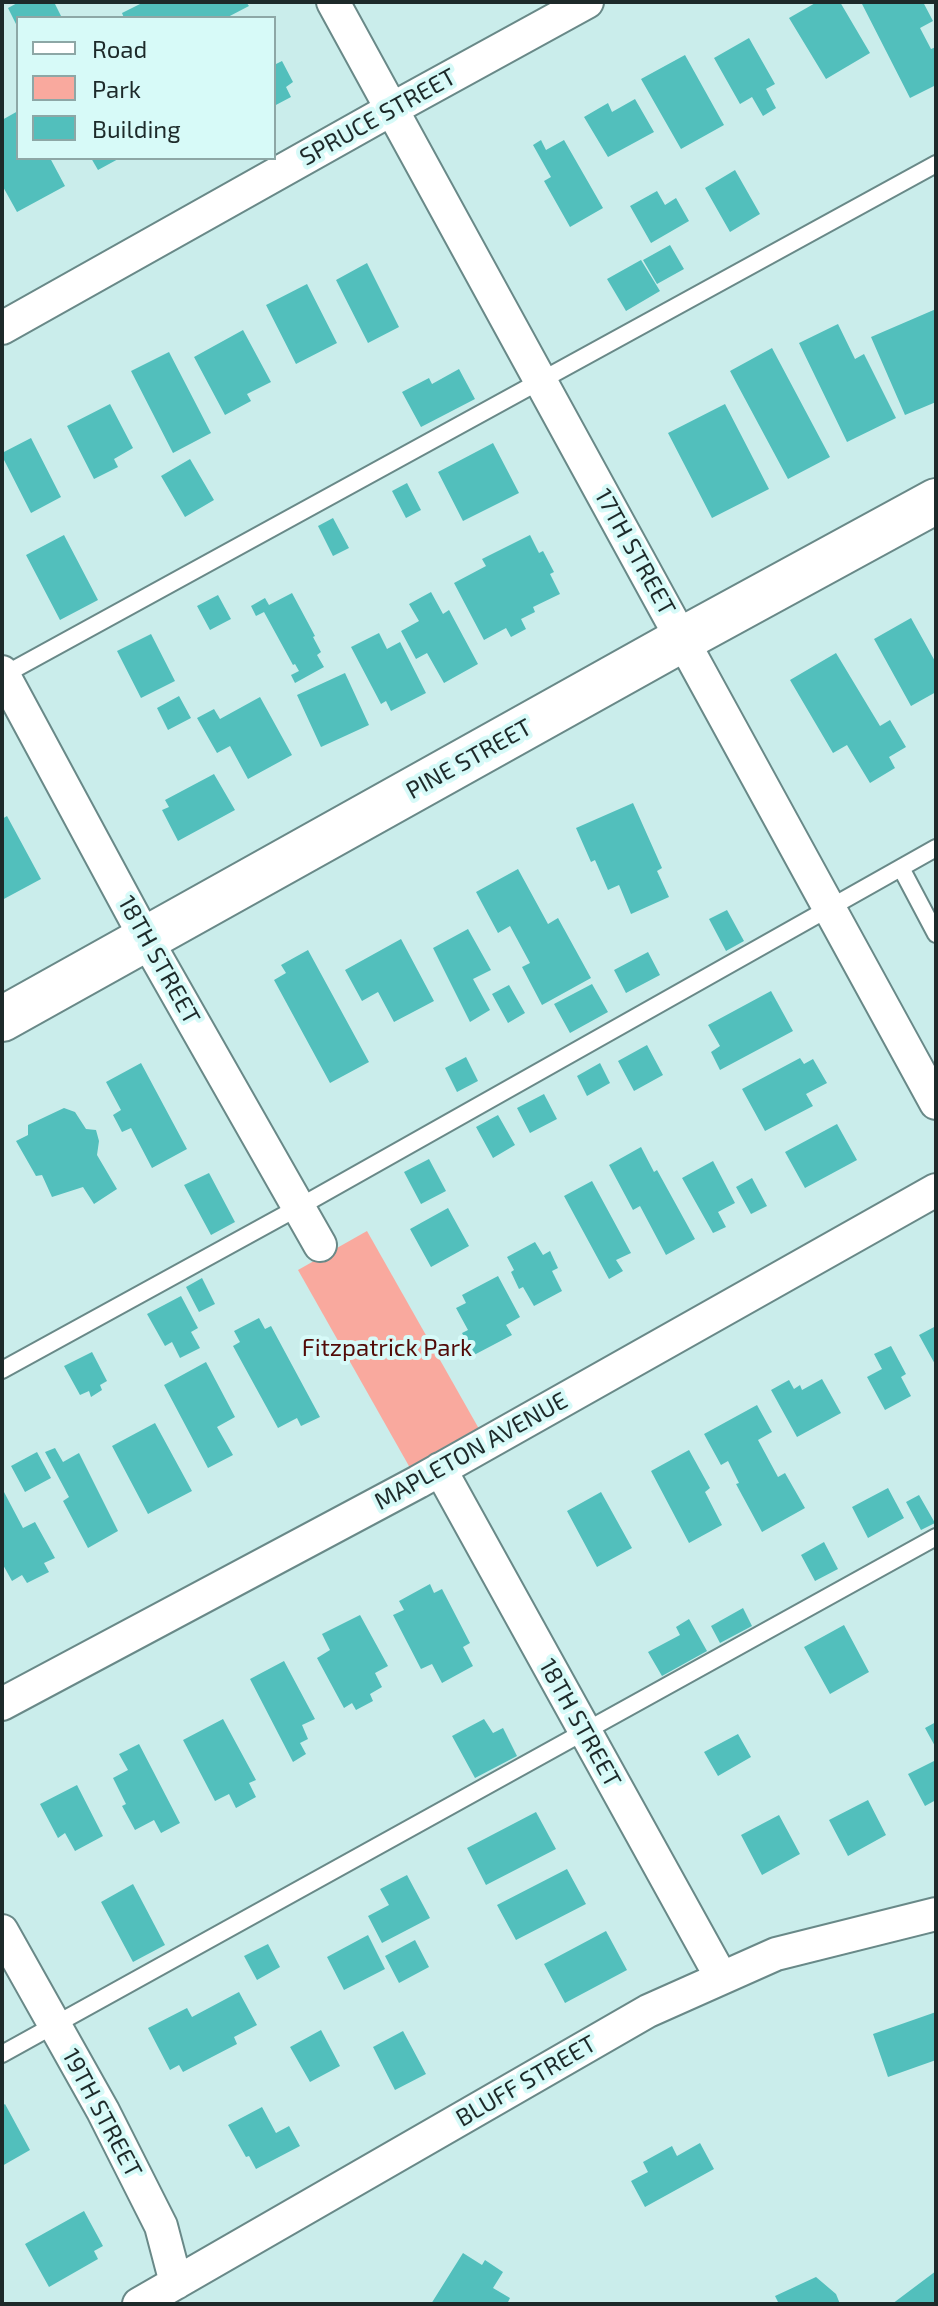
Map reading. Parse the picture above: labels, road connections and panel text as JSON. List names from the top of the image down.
{
  "streets": {
    "street": [
      "SPRUCE STREET",
      "17TH STREET",
      "PINE STREET",
      "18TH STREET",
      "MAPLETON AVENUE",
      "BLUFF STREET",
      "19TH STREET"
    ]
  },
  "crossings": [
    ["SPRUCE STREET", "17TH STREET"],
    ["17TH STREET", "PINE STREET"],
    ["PINE STREET", "18TH STREET"],
    ["18TH STREET", "MAPLETON AVENUE"],
    ["18TH STREET", "BLUFF STREET"],
    ["BLUFF STREET", "19TH STREET"]
  ],
  "parks": ["Fitzpatrick Park"],
  "legend": ["Road", "Park", "Building"]
}
